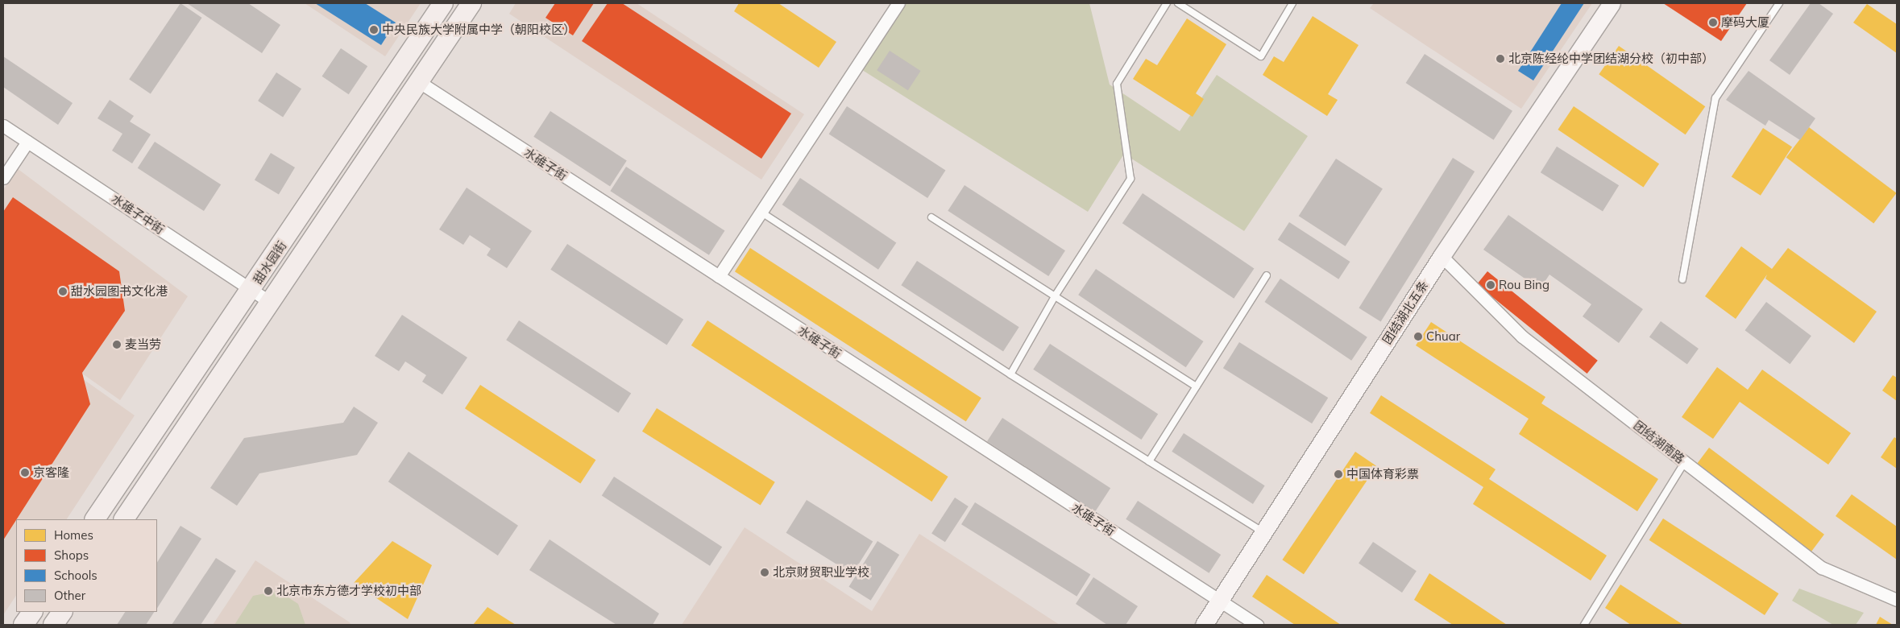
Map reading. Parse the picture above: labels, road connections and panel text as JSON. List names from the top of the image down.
{
  "streets": {
    "main road": ["甜水园街"],
    "street": [
      "水碓子街",
      "水碓子中街",
      "团结湖北五条",
      "团结湖南路"
    ]
  },
  "crossings": [
    ["水碓子街", "甜水园街"],
    ["水碓子街", "团结湖北五条"],
    ["水碓子中街", "甜水园街"],
    ["团结湖北五条", "团结湖南路"]
  ],
  "places": [
    "摩码大厦",
    "中央民族大学附属中学（朝阳校区）",
    "北京陈经纶中学团结湖分校（初中部）",
    "Rou Bing",
    "甜水园图书文化港",
    "Chuar",
    "麦当劳",
    "京客隆",
    "中国体育彩票",
    "北京财贸职业学校",
    "北京市东方德才学校初中部"
  ],
  "legend": [
    "Homes",
    "Shops",
    "Schools",
    "Other"
  ]
}
